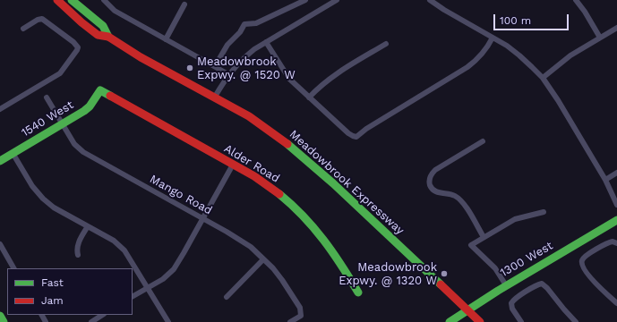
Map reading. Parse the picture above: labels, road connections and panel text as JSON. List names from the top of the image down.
{
  "streets": {
    "street": [
      "1540 West",
      "Alder Road",
      "Meadowbrook Expressway",
      "Mango Road",
      "1300 West"
    ]
  },
  "crossings": [
    ["1540 West", "Alder Road"],
    ["1540 West", "Mango Road"],
    ["Meadowbrook Expressway", "1300 West"]
  ],
  "places": ["Meadowbrook Expwy. @ 1520 W", "Meadowbrook Expwy. @ 1320 W"],
  "legend": ["Fast", "Jam"],
  "scale_bar": "100 m"
}
